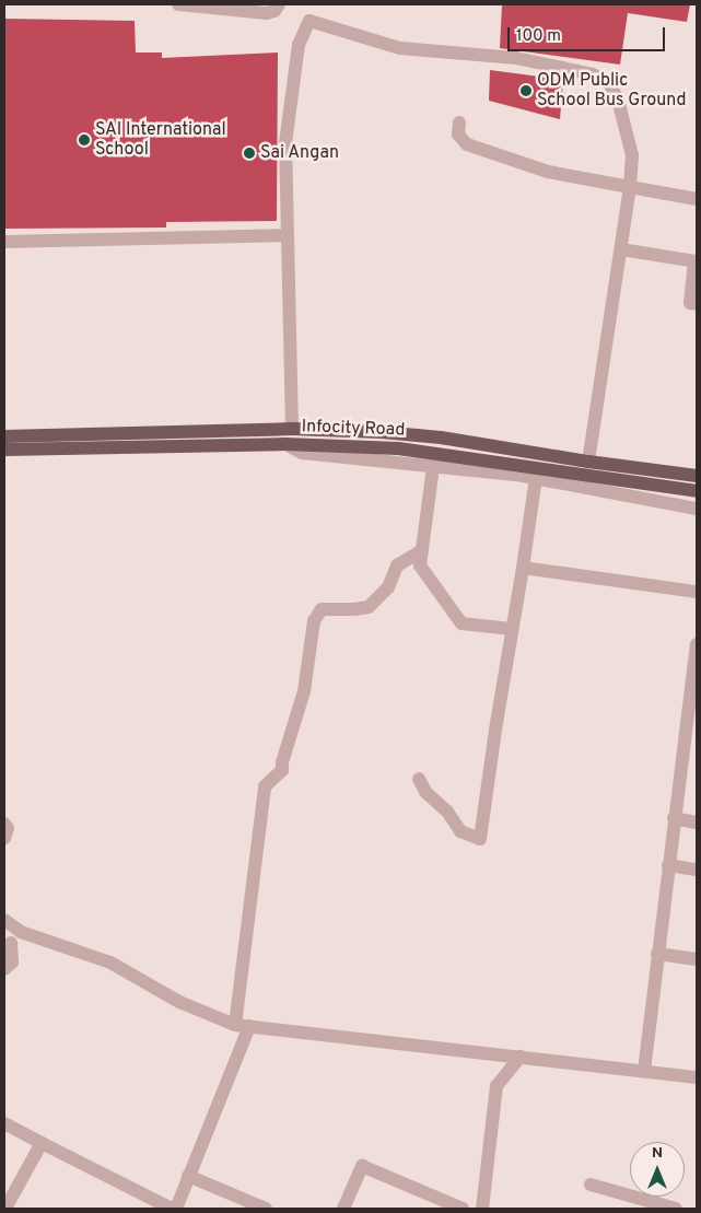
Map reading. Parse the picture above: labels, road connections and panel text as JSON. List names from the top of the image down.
{
  "streets": {
    "main road": ["Infocity Road"]
  },
  "places": ["ODM Public School Bus Ground", "SAI International School", "Sai Angan"],
  "scale_bar": "100 m",
  "north": "top"
}
